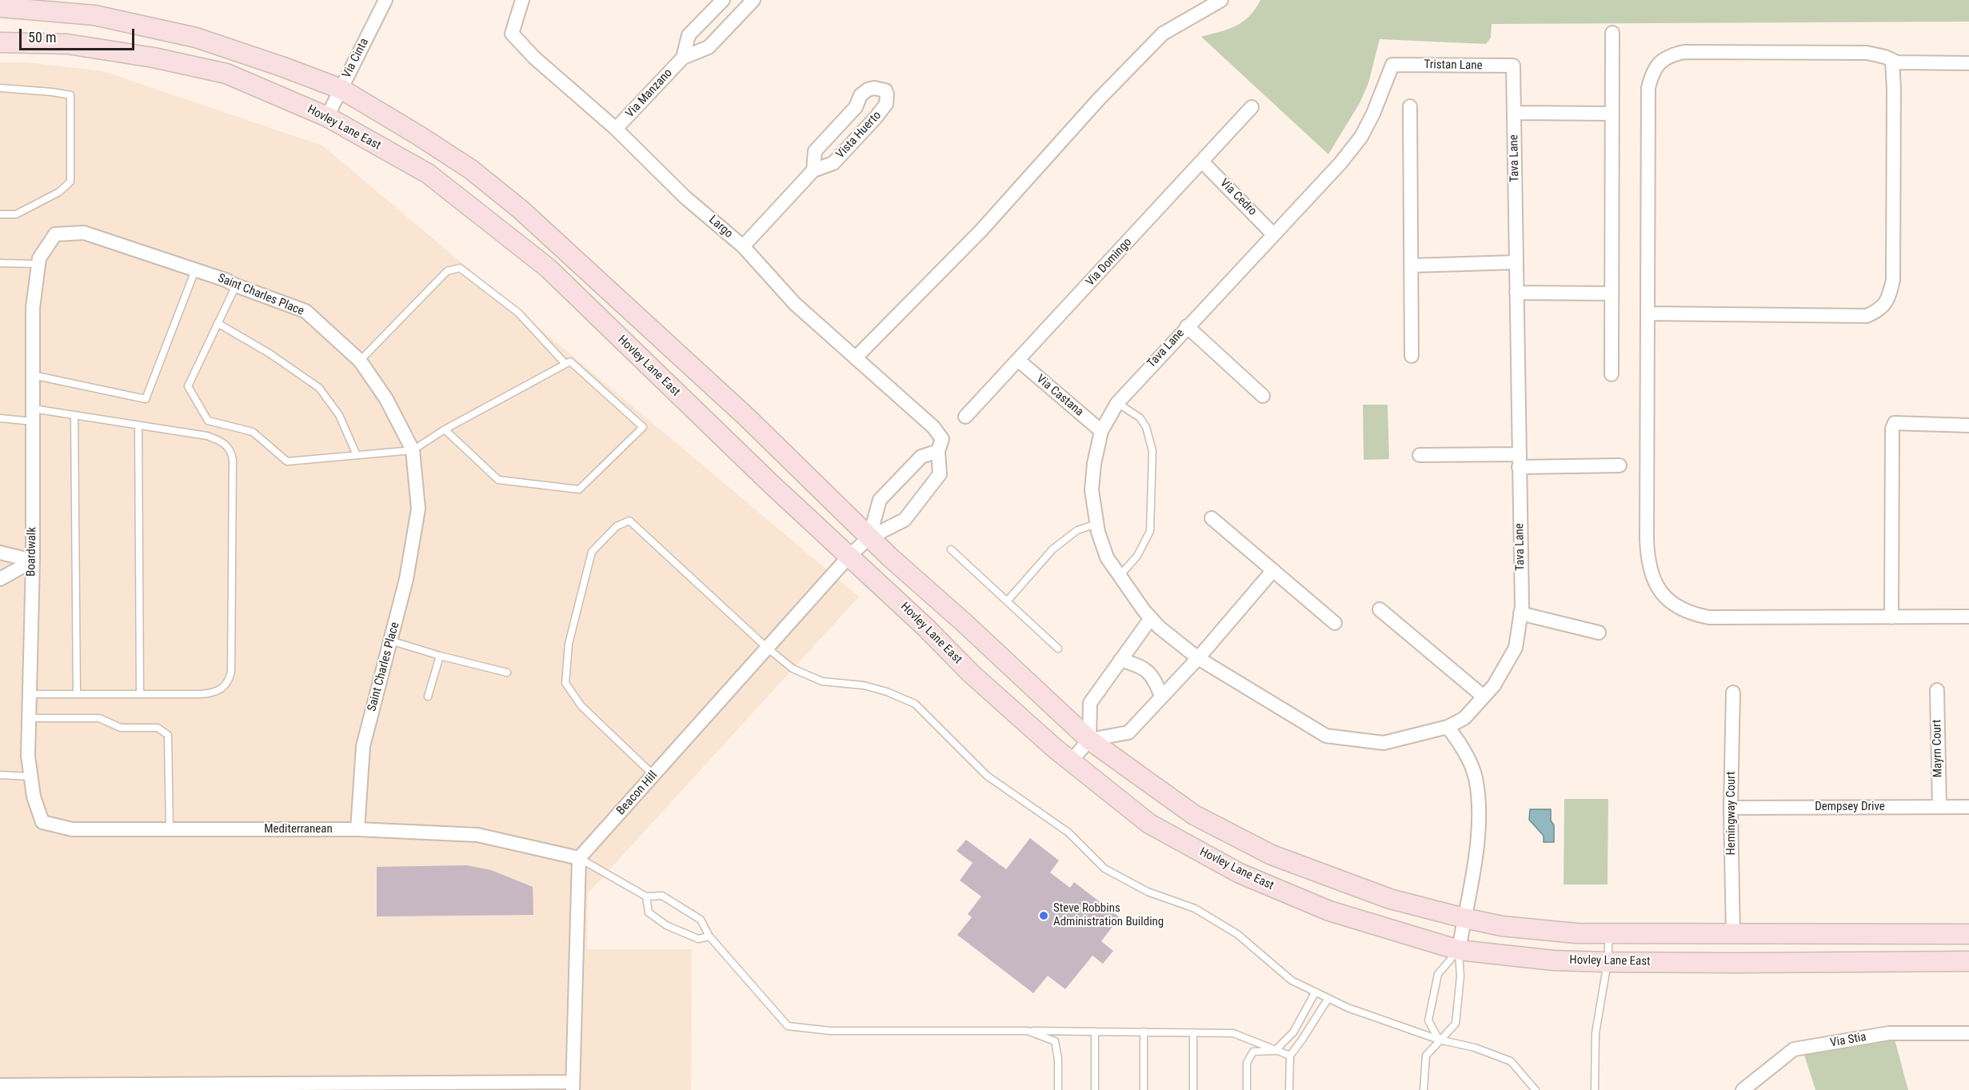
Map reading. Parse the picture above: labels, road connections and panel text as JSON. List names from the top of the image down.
{
  "streets": {
    "main road": ["Hovley Lane East"],
    "street": [
      "Via Cinta",
      "Tristan Lane",
      "Via Manzano",
      "Vista Huerto",
      "Tava Lane",
      "Via Cedro",
      "Largo",
      "Via Domingo",
      "Saint Charles Place",
      "Via Castana",
      "Boardwalk",
      "Mayrn Court",
      "Beacon Hill",
      "Dempsey Drive",
      "Hemingway Court",
      "Mediterranean",
      "Via Stia"
    ]
  },
  "crossings": [
    ["Via Cinta", "Hovley Lane East"],
    ["Tristan Lane", "Tava Lane"],
    ["Via Manzano", "Largo"],
    ["Hovley Lane East", "Largo"],
    ["Hovley Lane East", "Beacon Hill"],
    ["Vista Huerto", "Largo"],
    ["Tava Lane", "Via Cedro"],
    ["Tava Lane", "Via Castana"],
    ["Via Cedro", "Via Domingo"],
    ["Largo", "Beacon Hill"],
    ["Via Domingo", "Via Castana"],
    ["Saint Charles Place", "Boardwalk"],
    ["Saint Charles Place", "Mediterranean"],
    ["Boardwalk", "Mediterranean"],
    ["Mayrn Court", "Dempsey Drive"],
    ["Beacon Hill", "Mediterranean"],
    ["Dempsey Drive", "Hemingway Court"]
  ],
  "places": ["Steve Robbins Administration Building"],
  "scale_bar": "50 m"
}
